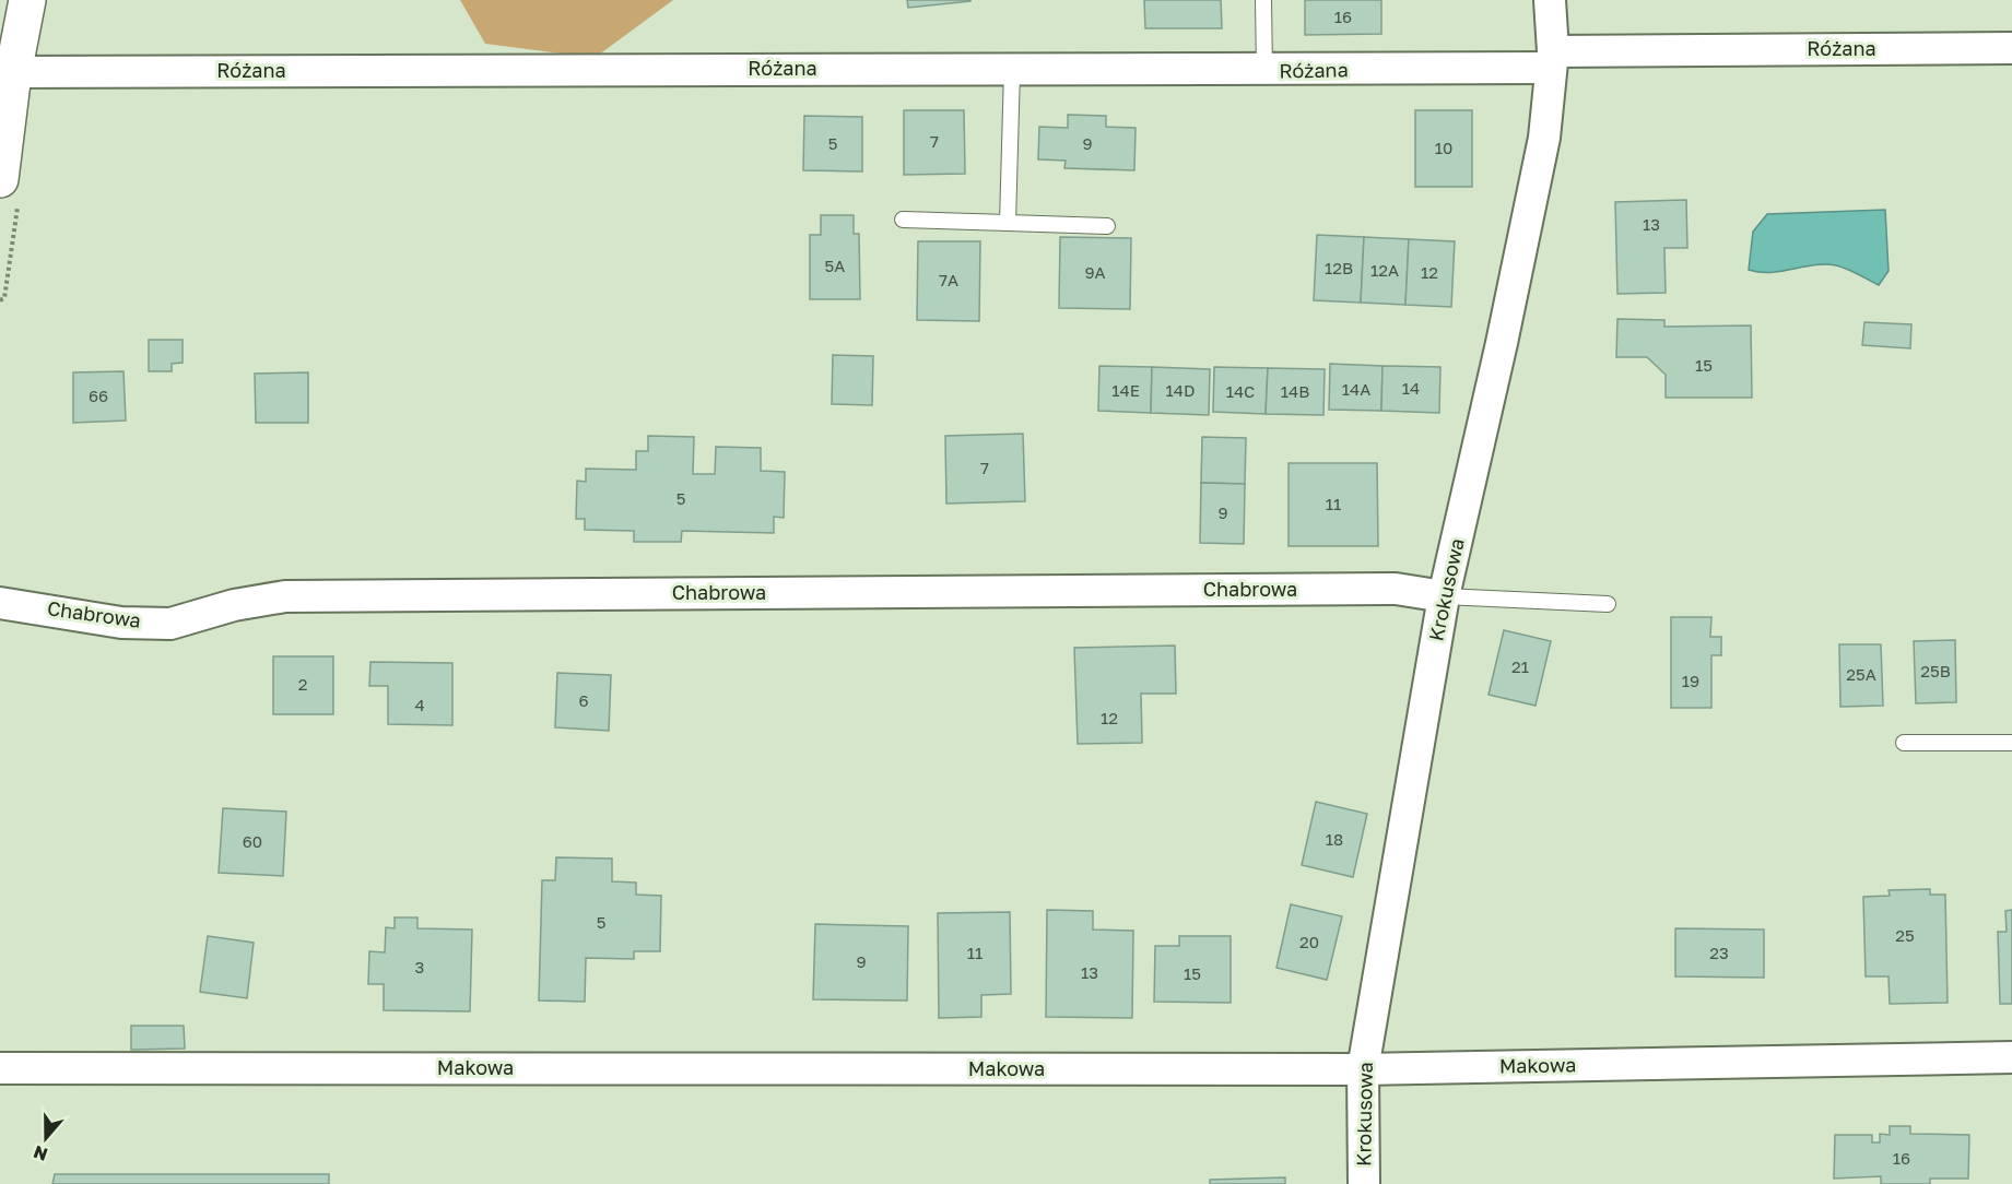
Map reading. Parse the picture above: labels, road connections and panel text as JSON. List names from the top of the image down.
{
  "streets": {
    "street": [
      "Różana",
      "Chabrowa",
      "Krokusowa",
      "Makowa"
    ]
  },
  "crossings": [
    ["Różana", "Krokusowa"],
    ["Chabrowa", "Krokusowa"],
    ["Krokusowa", "Makowa"]
  ],
  "house_numbers": [
    "16",
    "7",
    "5",
    "9",
    "10",
    "13",
    "5A",
    "12B",
    "12A",
    "9A",
    "12",
    "7A",
    "15",
    "14",
    "14A",
    "14E",
    "14D",
    "14C",
    "14B",
    "66",
    "7",
    "5",
    "11",
    "9",
    "21",
    "25B",
    "25A",
    "19",
    "2",
    "6",
    "4",
    "12",
    "18",
    "60",
    "5",
    "25",
    "20",
    "11",
    "23",
    "9",
    "3",
    "13",
    "15",
    "16"
  ],
  "north": "bottom"
}
